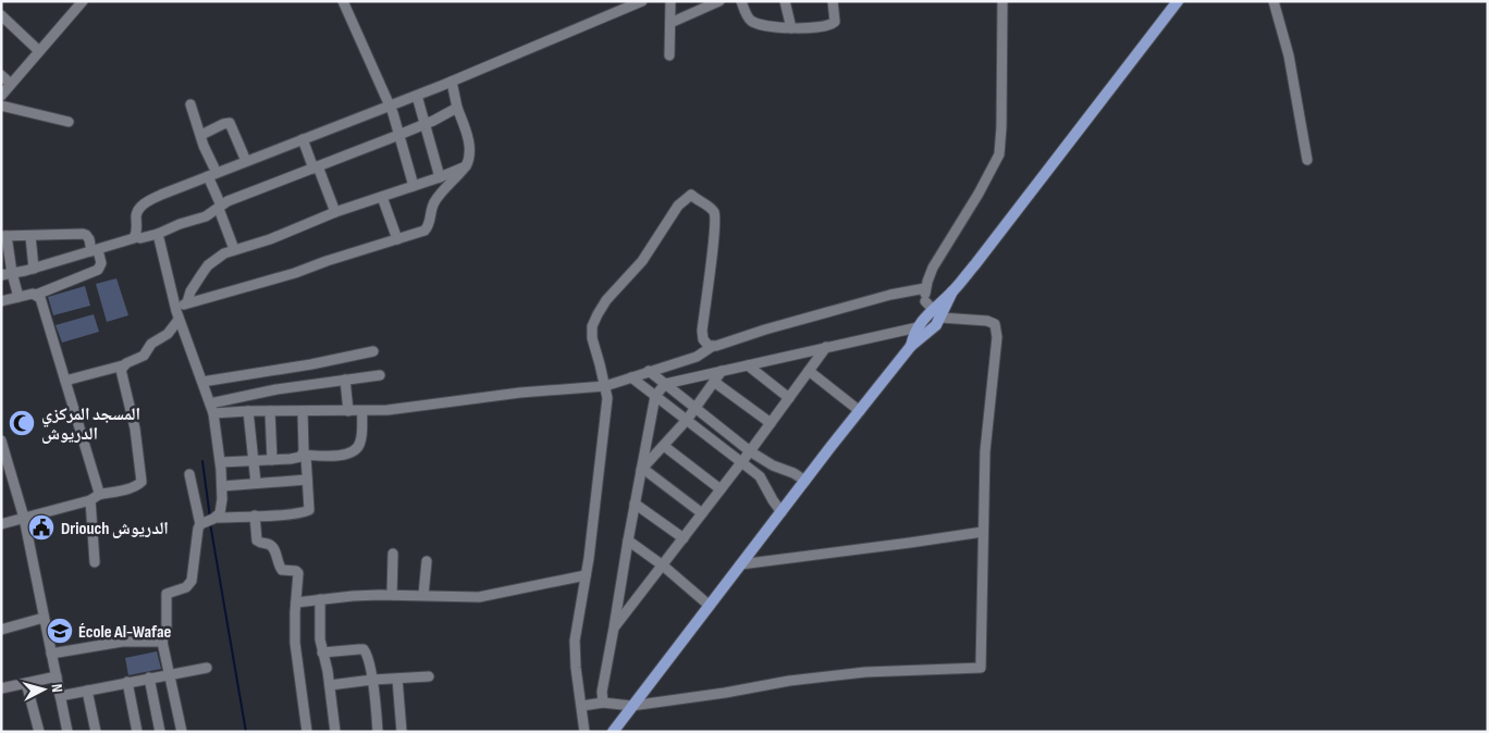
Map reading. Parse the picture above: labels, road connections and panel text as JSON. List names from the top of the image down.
{
  "places": {
    "mosque": ["المسجد المركزي الدريوش"],
    "public building": ["Driouch الدريوش"],
    "school or university": ["École Al-Wafae"]
  },
  "north": "right"
}
